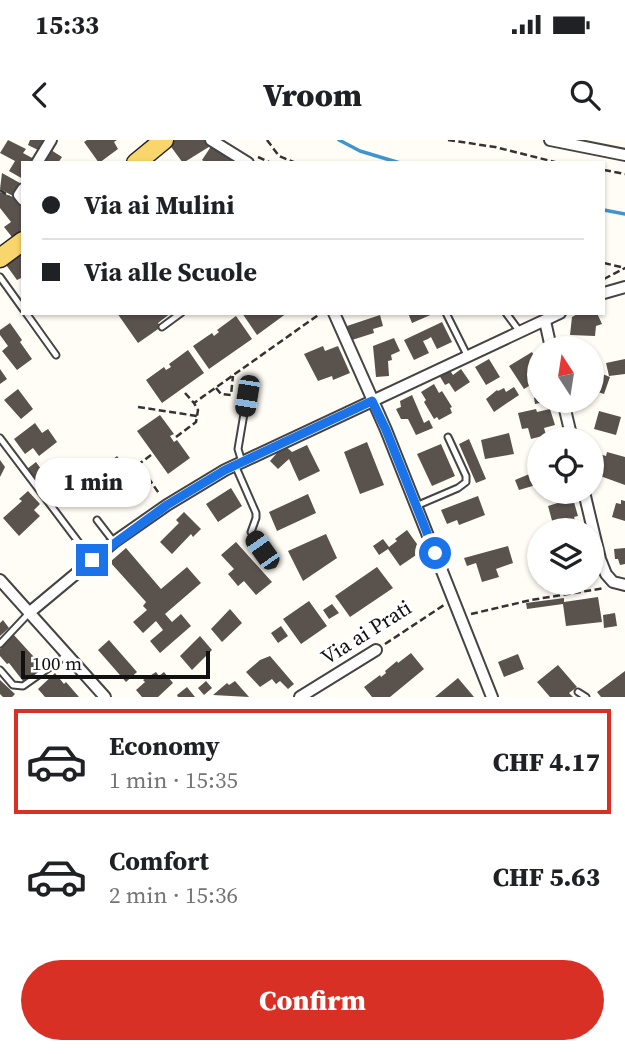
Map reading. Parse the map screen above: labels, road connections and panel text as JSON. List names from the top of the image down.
{
  "streets": {
    "street": ["Via ai Prati"]
  },
  "scale_bar": "100 m",
  "north": "top",
  "page": {
    "status": "15:33",
    "header": "Vroom",
    "banner": ["Via ai Mulini", "Via alle Scuole"],
    "bubble": "1 min",
    "scale": "100 m",
    "list": [
      {
        "name": "Economy",
        "note": "1 min · 15:35",
        "value": "CHF 4.17"
      },
      {
        "name": "Comfort",
        "note": "2 min · 15:36",
        "value": "CHF 5.63"
      }
    ],
    "buttons": "Confirm"
  }
}
